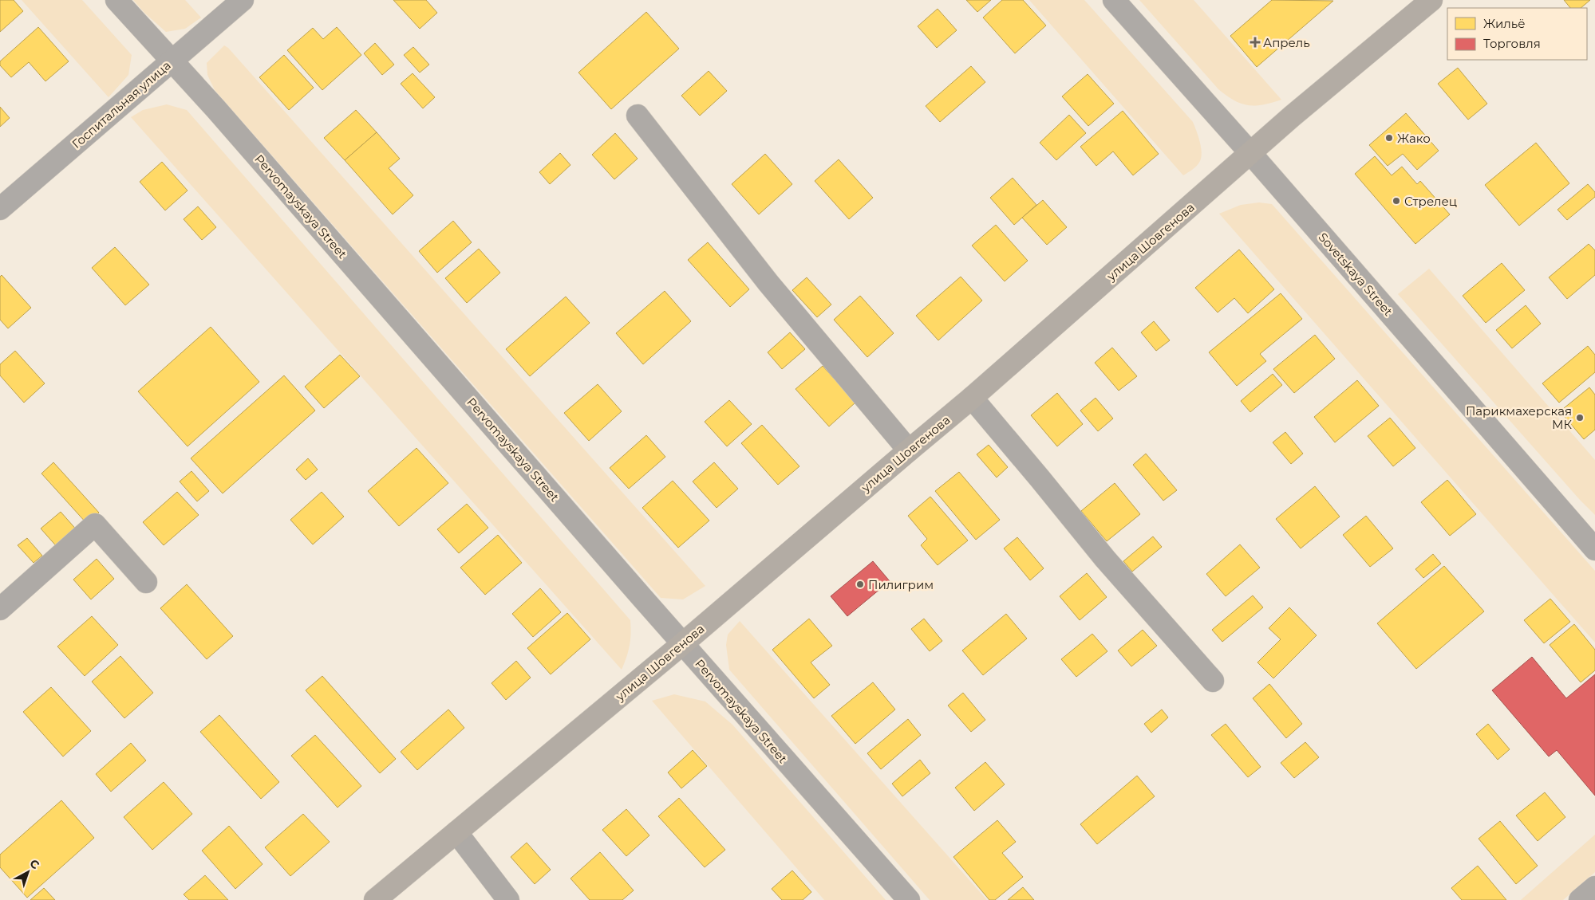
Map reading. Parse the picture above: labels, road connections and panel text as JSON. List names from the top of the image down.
{
  "streets": {
    "main road": ["улица Шовгенова"],
    "street": ["Госпитальная улица", "Pervomayskaya Street", "Sovetskaya Street"]
  },
  "crossings": [
    ["Госпитальная улица", "Pervomayskaya Street"],
    ["Pervomayskaya Street", "улица Шовгенова"],
    ["улица Шовгенова", "Sovetskaya Street"]
  ],
  "places": {
    "health": ["Апрель"],
    "other": [
      "Жако",
      "Стрелец",
      "Парикмахерская МК",
      "Пилигрим"
    ]
  },
  "legend": ["Жильё", "Торговля"],
  "north": "top right"
}
